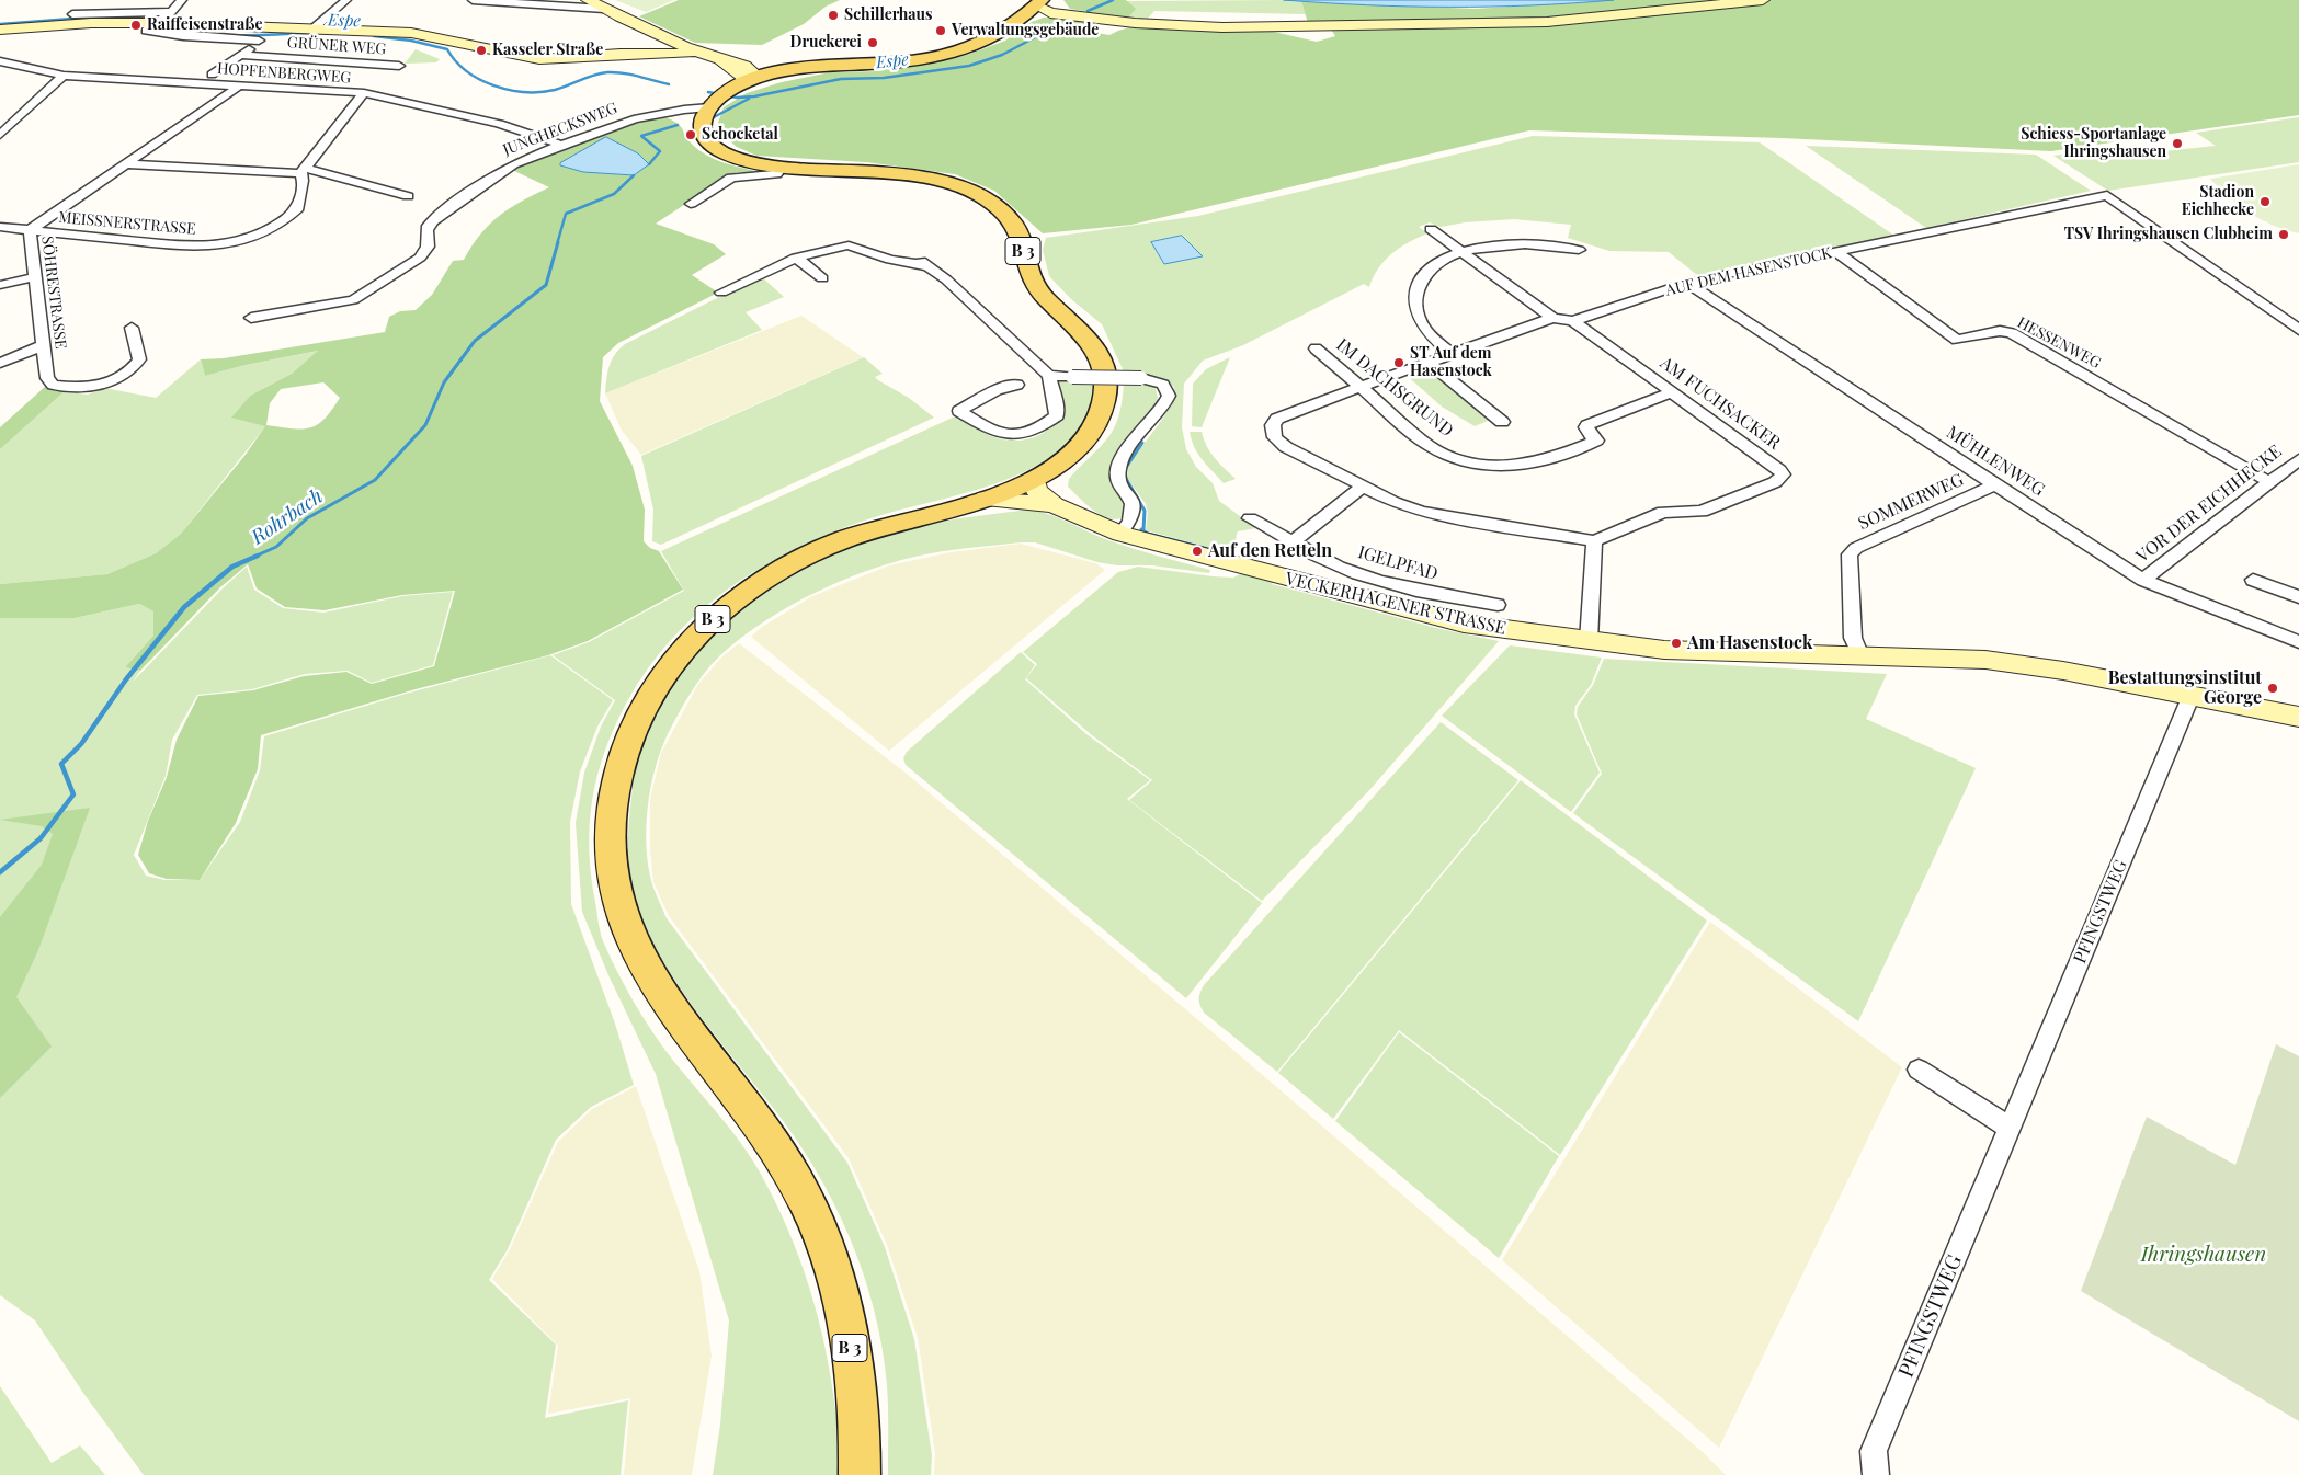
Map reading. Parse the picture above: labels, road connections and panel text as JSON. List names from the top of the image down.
{
  "streets": {
    "main road": ["B 3"],
    "street": [
      "GRÜNER WEG",
      "HOPFENBERGWEG",
      "JUNGHECKSWEG",
      "MEISSNERSTRASSE",
      "AUF DEM HASENSTOCK",
      "SÖHRESTRASSE",
      "HESSENWEG",
      "IM DACHSGRUND",
      "AM FUCHSACKER",
      "MÜHLENWEG",
      "SOMMERWEG",
      "VOR DER EICHHECKE",
      "IGELPFAD",
      "VECKERHAGENER STRASSE",
      "PFINGSTWEG"
    ]
  },
  "crossings": [
    ["HOPFENBERGWEG", "JUNGHECKSWEG"],
    ["HOPFENBERGWEG", "SÖHRESTRASSE"],
    ["JUNGHECKSWEG", "B 3"],
    ["MEISSNERSTRASSE", "SÖHRESTRASSE"],
    ["B 3", "VECKERHAGENER STRASSE"],
    ["AUF DEM HASENSTOCK", "HESSENWEG"],
    ["AUF DEM HASENSTOCK", "IM DACHSGRUND"],
    ["AUF DEM HASENSTOCK", "AM FUCHSACKER"],
    ["AUF DEM HASENSTOCK", "MÜHLENWEG"],
    ["HESSENWEG", "VOR DER EICHHECKE"],
    ["IM DACHSGRUND", "AM FUCHSACKER"],
    ["MÜHLENWEG", "SOMMERWEG"],
    ["MÜHLENWEG", "VOR DER EICHHECKE"],
    ["SOMMERWEG", "VECKERHAGENER STRASSE"],
    ["VECKERHAGENER STRASSE", "PFINGSTWEG"]
  ],
  "water": ["Espe", "Rohrbach"],
  "parks": ["Ihringshausen"],
  "places": [
    "Schillerhaus",
    "Raiffeisenstraße",
    "Verwaltungsgebäude",
    "Druckerei",
    "Kasseler Straße",
    "Schocketal",
    "Schiess-Sportanlage Ihringshausen",
    "Stadion Eichhecke",
    "TSV Ihringshausen Clubheim",
    "ST Auf dem Hasenstock",
    "Auf den Retteln",
    "Am Hasenstock",
    "Bestattungsinstitut George"
  ]
}
